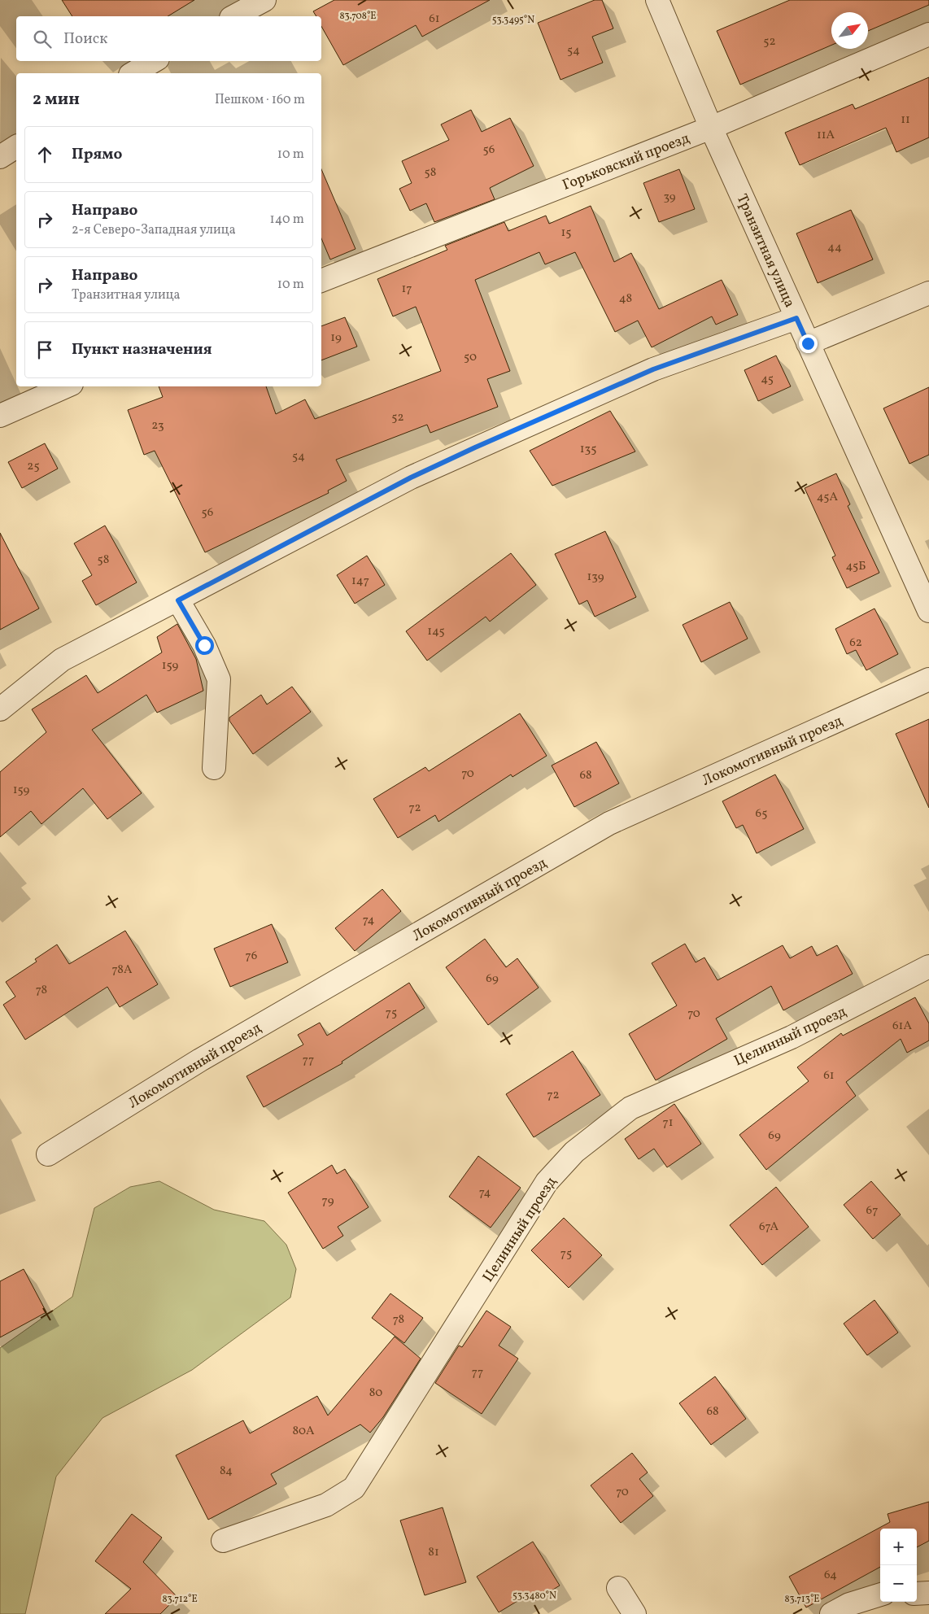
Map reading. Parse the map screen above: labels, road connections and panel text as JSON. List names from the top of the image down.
{
  "streets": {
    "street": [
      "Горьковский проезд",
      "Транзитная улица",
      "Локомотивный проезд",
      "Целинный проезд"
    ]
  },
  "crossings": [
    ["Горьковский проезд", "Транзитная улица"]
  ],
  "house_numbers": [
    "61",
    "52",
    "54",
    "11",
    "11А",
    "56",
    "58",
    "39",
    "15",
    "44",
    "17",
    "48",
    "19",
    "50",
    "45",
    "52",
    "23",
    "135",
    "54",
    "25",
    "45А",
    "56",
    "58",
    "45Б",
    "139",
    "147",
    "145",
    "62",
    "159",
    "70",
    "68",
    "159",
    "72",
    "65",
    "74",
    "76",
    "78А",
    "69",
    "78",
    "75",
    "70",
    "61А",
    "77",
    "61",
    "72",
    "71",
    "69",
    "74",
    "79",
    "67",
    "67А",
    "75",
    "78",
    "77",
    "80",
    "68",
    "80А",
    "84",
    "70",
    "81",
    "64"
  ],
  "north": "top right",
  "page": {
    "search": "Поиск",
    "heading": ["2 мин", "Пешком · 160 m"],
    "list": [
      ["Прямо", "10 m"],
      ["Направо", "2-я Северо-Западная улица", "140 m"],
      ["Направо", "Транзитная улица", "10 m"],
      "Пункт назначения"
    ],
    "map_buttons": ["+", "−"]
  },
  "coordinates": [
    "83.708°E",
    "53.3495°N",
    "53.3480°N",
    "83.712°E",
    "83.713°E"
  ]
}
